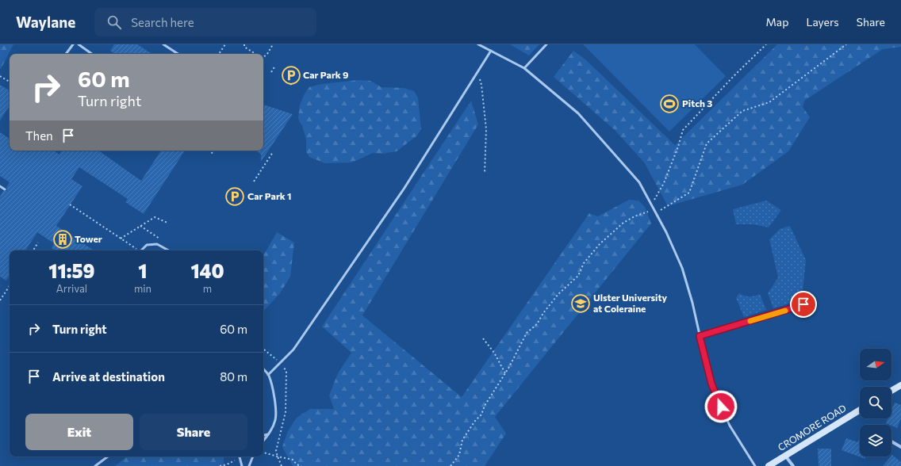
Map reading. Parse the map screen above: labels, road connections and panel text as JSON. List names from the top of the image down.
{
  "streets": {
    "main road": ["CROMORE ROAD"]
  },
  "places": {
    "parking": ["Car Park 9", "Car Park 1"],
    "sports": ["Pitch 3"],
    "building": ["Tower"],
    "school or university": ["Ulster University at Coleraine"]
  },
  "north": "right",
  "page": {
    "header": "Waylane",
    "search": "Search here",
    "nav": ["Map", "Layers", "Share"],
    "turn": ["60 m", "Turn right"],
    "then": "Then",
    "eta": [
      "11:59",
      "Arrival",
      "1",
      "min",
      "140",
      "m"
    ],
    "list": [
      {
        "name": "Turn right",
        "value": "60 m"
      },
      {
        "name": "Arrive at destination",
        "value": "80 m"
      }
    ],
    "buttons": ["Exit", "Share"]
  }
}
